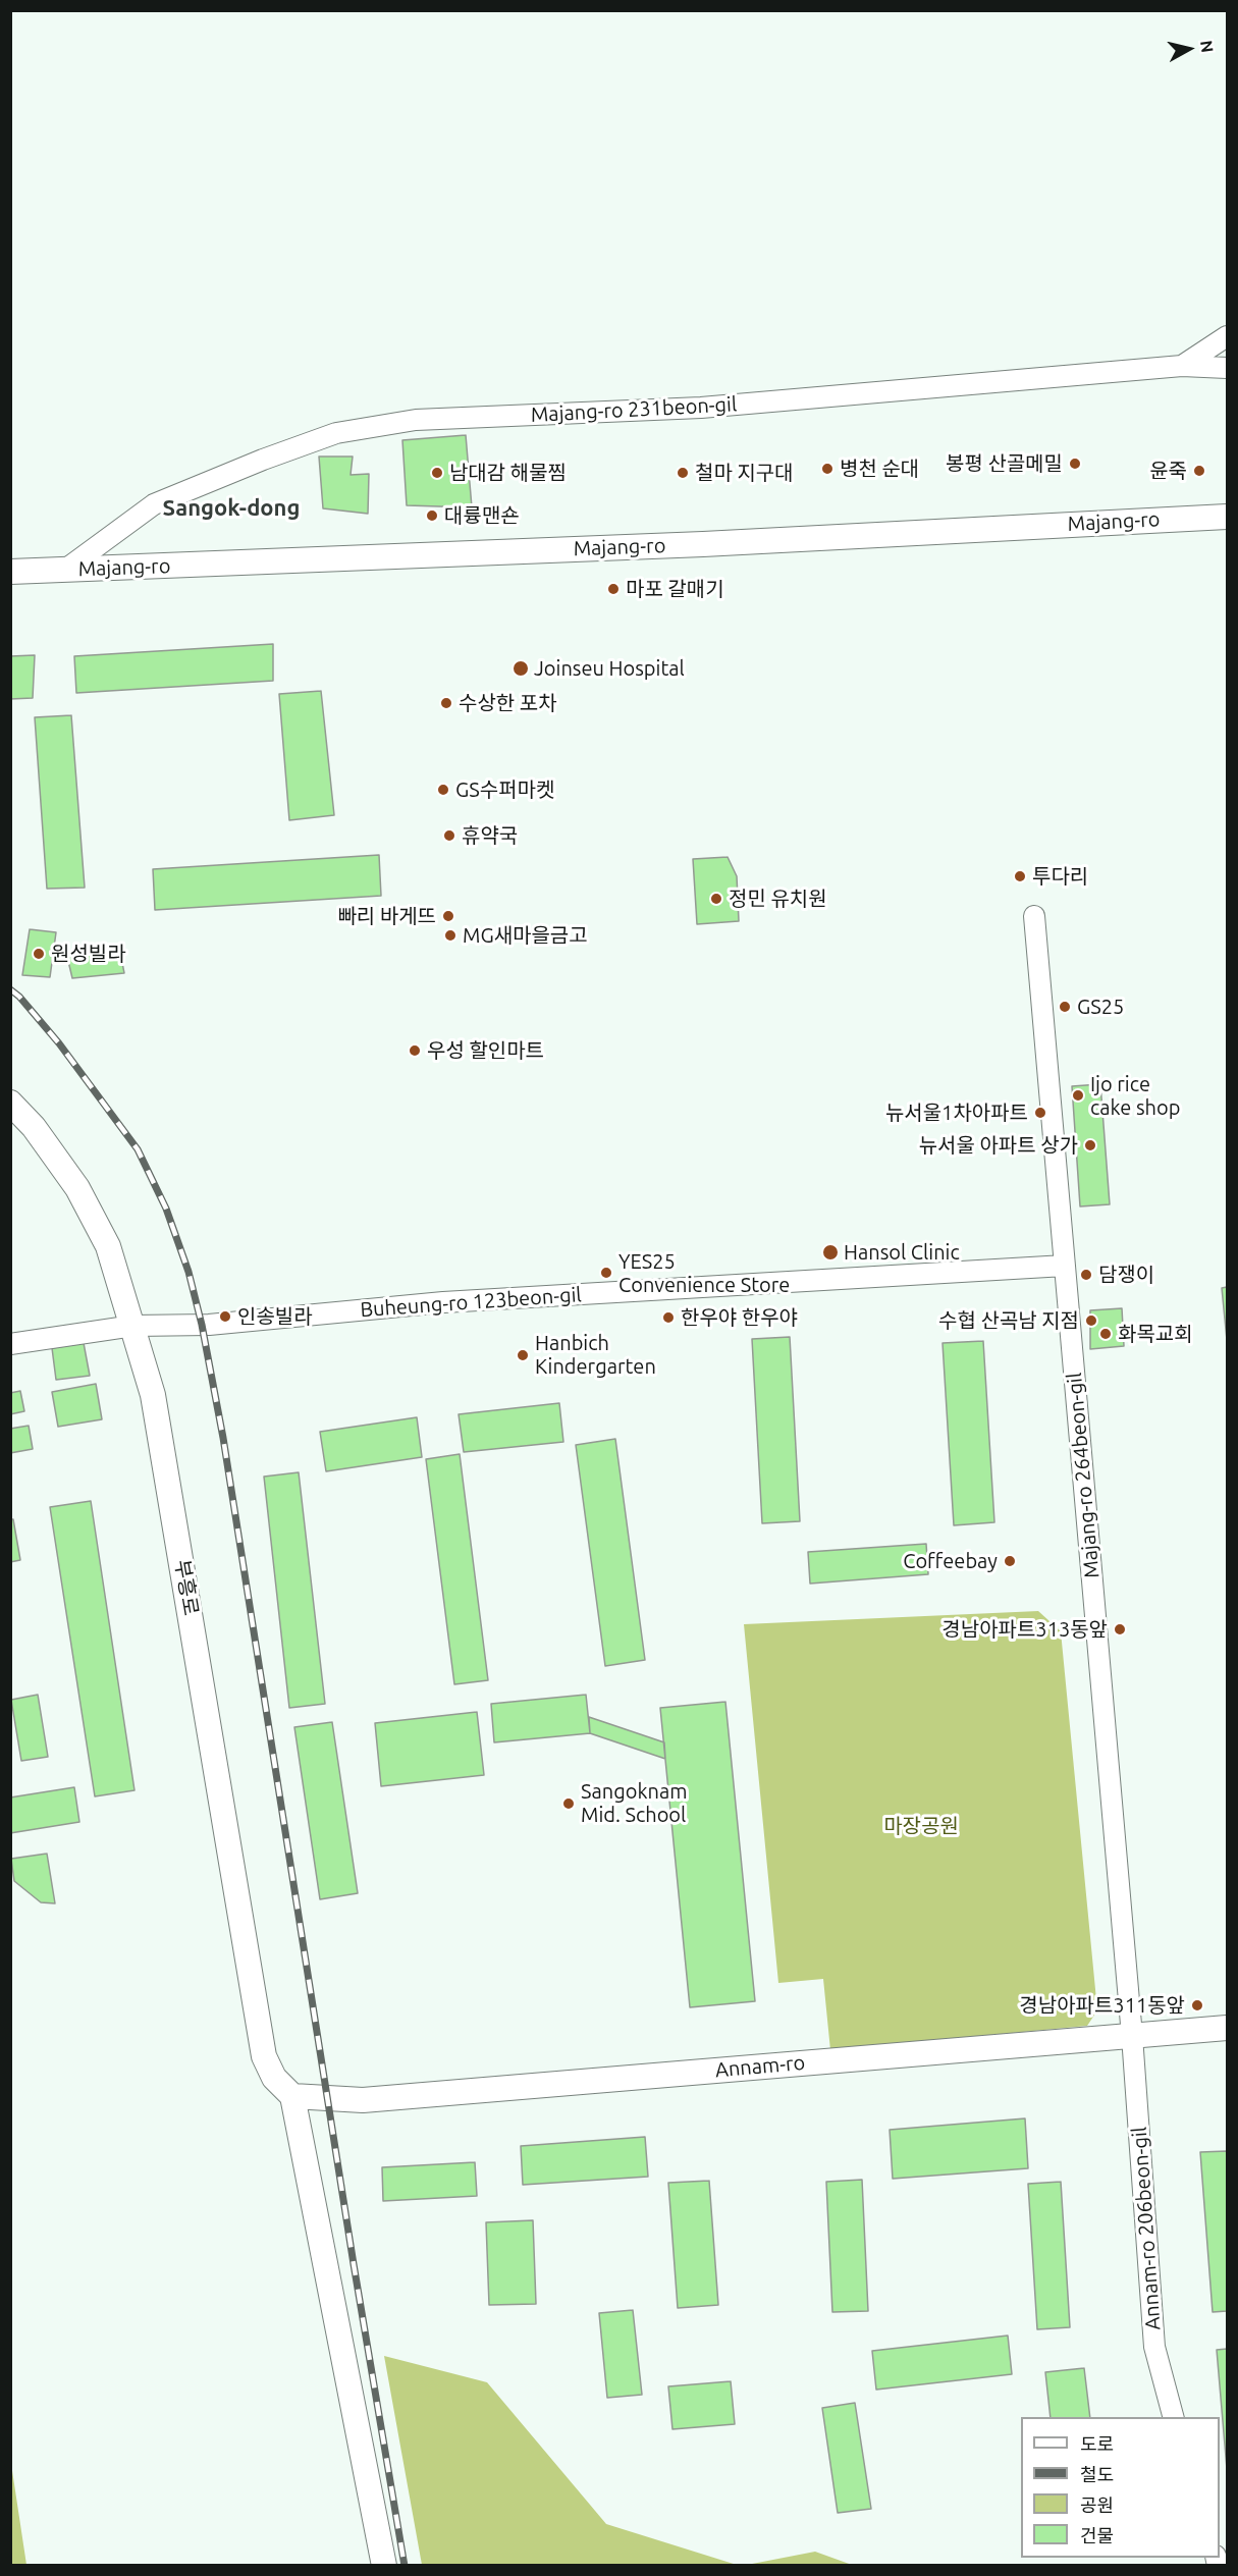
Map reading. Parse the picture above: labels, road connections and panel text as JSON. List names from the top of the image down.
{
  "streets": {
    "main road": ["Majang-ro", "부흥로", "Annam-ro"],
    "street": [
      "Majang-ro 231beon-gil",
      "Buheung-ro 123beon-gil",
      "Majang-ro 264beon-gil",
      "Annam-ro 206beon-gil"
    ]
  },
  "crossings": [
    ["Majang-ro 231beon-gil", "Majang-ro"],
    ["Buheung-ro 123beon-gil", "Majang-ro 264beon-gil"],
    ["Buheung-ro 123beon-gil", "부흥로"],
    ["Majang-ro 264beon-gil", "Annam-ro"],
    ["Majang-ro 264beon-gil", "Annam-ro 206beon-gil"],
    ["부흥로", "Annam-ro"],
    ["Annam-ro", "Annam-ro 206beon-gil"]
  ],
  "districts": ["Sangok-dong"],
  "parks": ["마장공원"],
  "places": [
    "봉평 산골메밀",
    "병천 순대",
    "윤죽",
    "남대감 해물찜",
    "철마 지구대",
    "대륭맨숀",
    "마포 갈매기",
    "Joinseu Hospital",
    "수상한 포차",
    "GS수퍼마켓",
    "휴약국",
    "투다리",
    "정민 유치원",
    "빠리 바게뜨",
    "MG새마을금고",
    "원성빌라",
    "GS25",
    "우성 할인마트",
    "Ijo rice cake shop",
    "뉴서울1차아파트",
    "뉴서울 아파트 상가",
    "Hansol Clinic",
    "YES25 Convenience Store",
    "담쟁이",
    "인송빌라",
    "한우야 한우야",
    "수협 산곡남 지점",
    "화목교회",
    "Hanbich Kindergarten",
    "Coffeebay",
    "경남아파트313동앞",
    "Sangoknam Mid. School",
    "경남아파트311동앞"
  ],
  "legend": [
    "도로",
    "철도",
    "공원",
    "건물"
  ],
  "north": "right"
}
